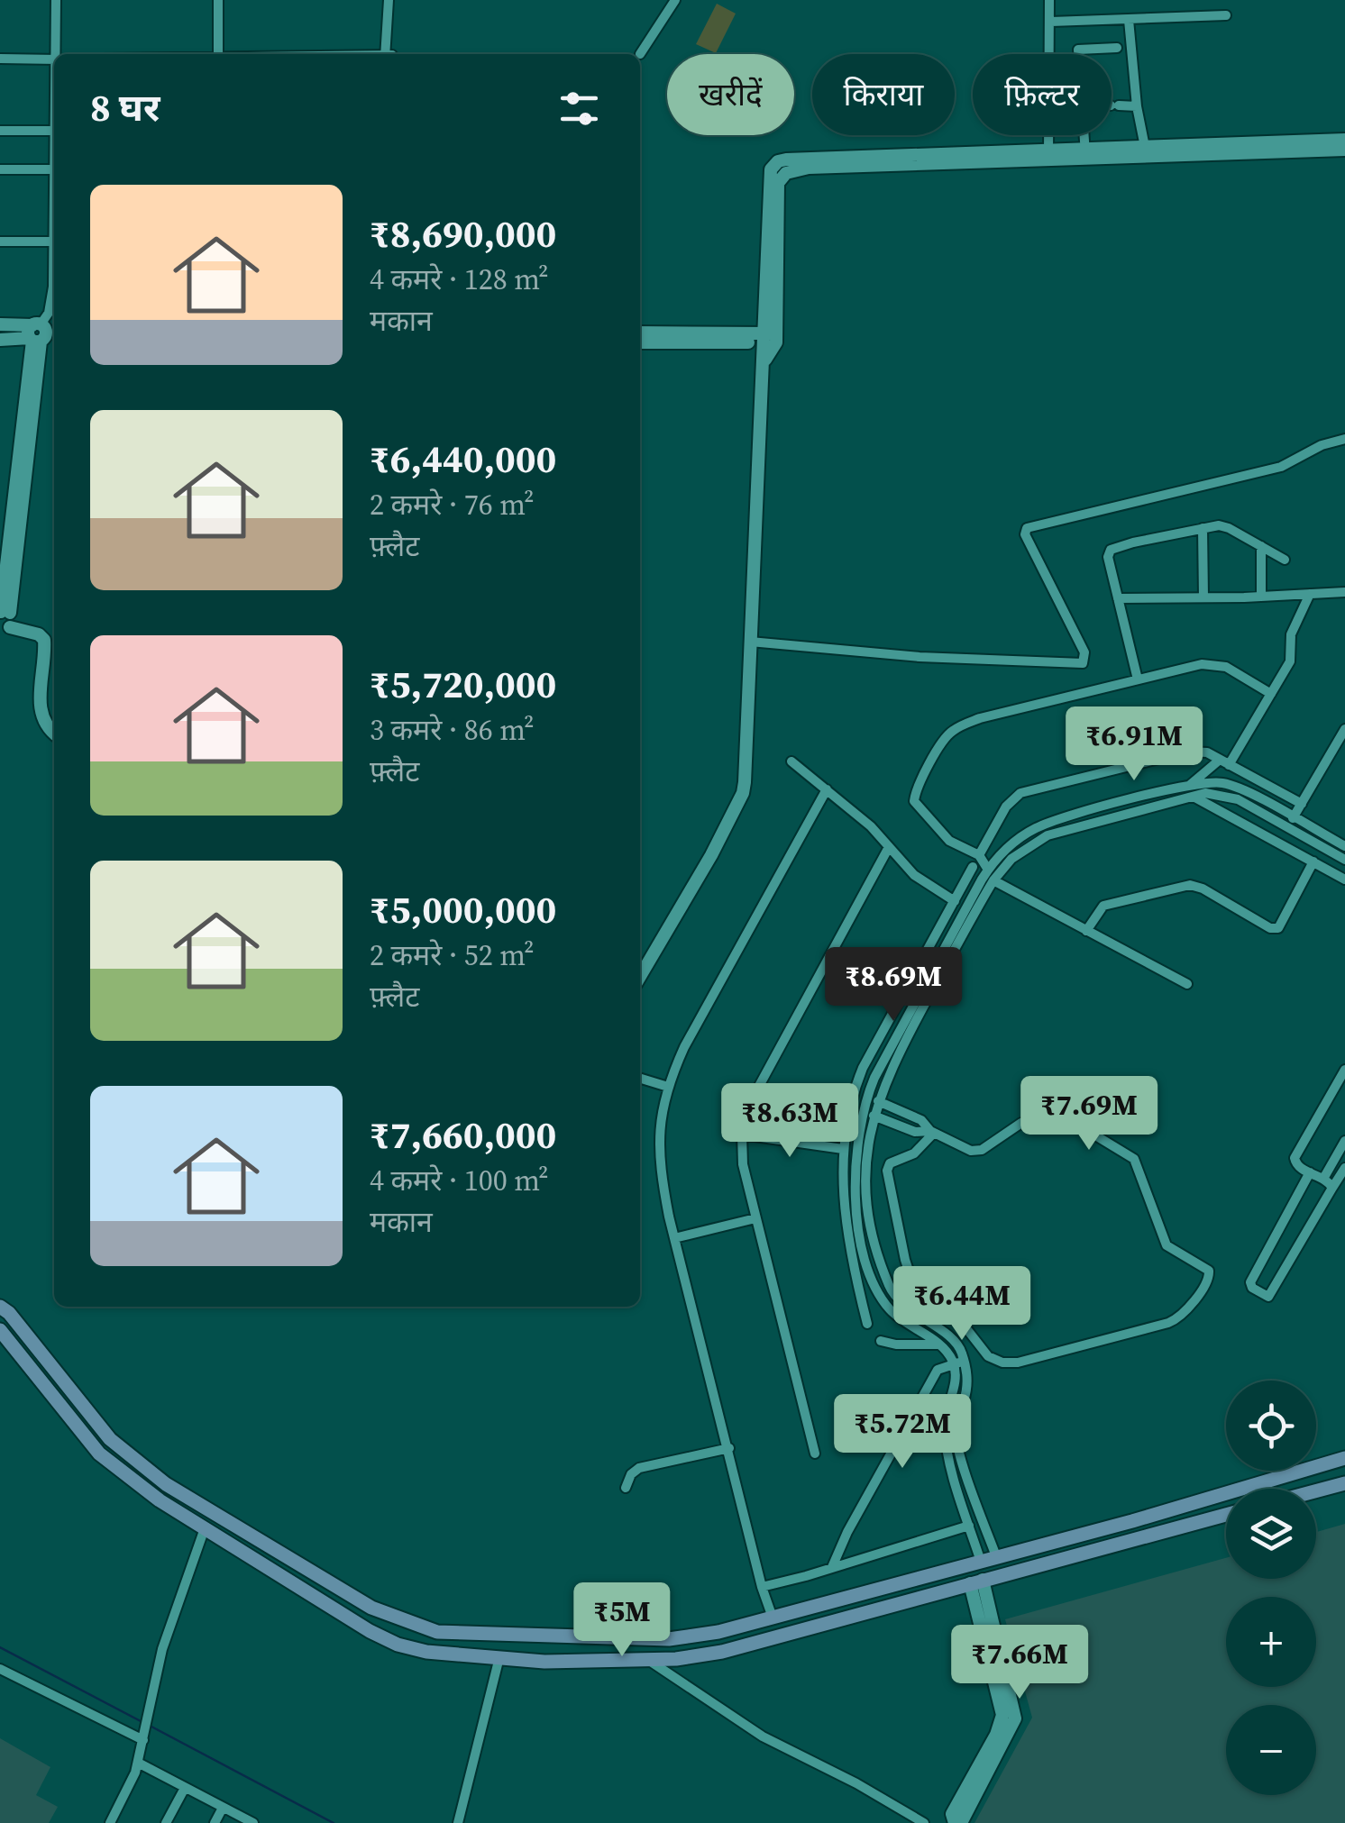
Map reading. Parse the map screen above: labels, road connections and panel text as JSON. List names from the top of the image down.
{
  "page": {
    "chip": ["खरीदें", "किराया", "फ़िल्टर"],
    "heading": "8 घर",
    "list": [
      {
        "name": "₹8,690,000",
        "note": "4 कमरे · 128 m² · मकान"
      },
      {
        "name": "₹6,440,000",
        "note": "2 कमरे · 76 m² · फ़्लैट"
      },
      {
        "name": "₹5,720,000",
        "note": "3 कमरे · 86 m² · फ़्लैट"
      },
      {
        "name": "₹5,000,000",
        "note": "2 कमरे · 52 m² · फ़्लैट"
      },
      {
        "name": "₹7,660,000",
        "note": "4 कमरे · 100 m² · मकान"
      }
    ],
    "price": [
      "₹6.91M",
      "₹8.69M",
      "₹7.69M",
      "₹8.63M",
      "₹6.44M",
      "₹5.72M",
      "₹5M",
      "₹7.66M"
    ],
    "map_buttons": ["+", "−"]
  }
}
